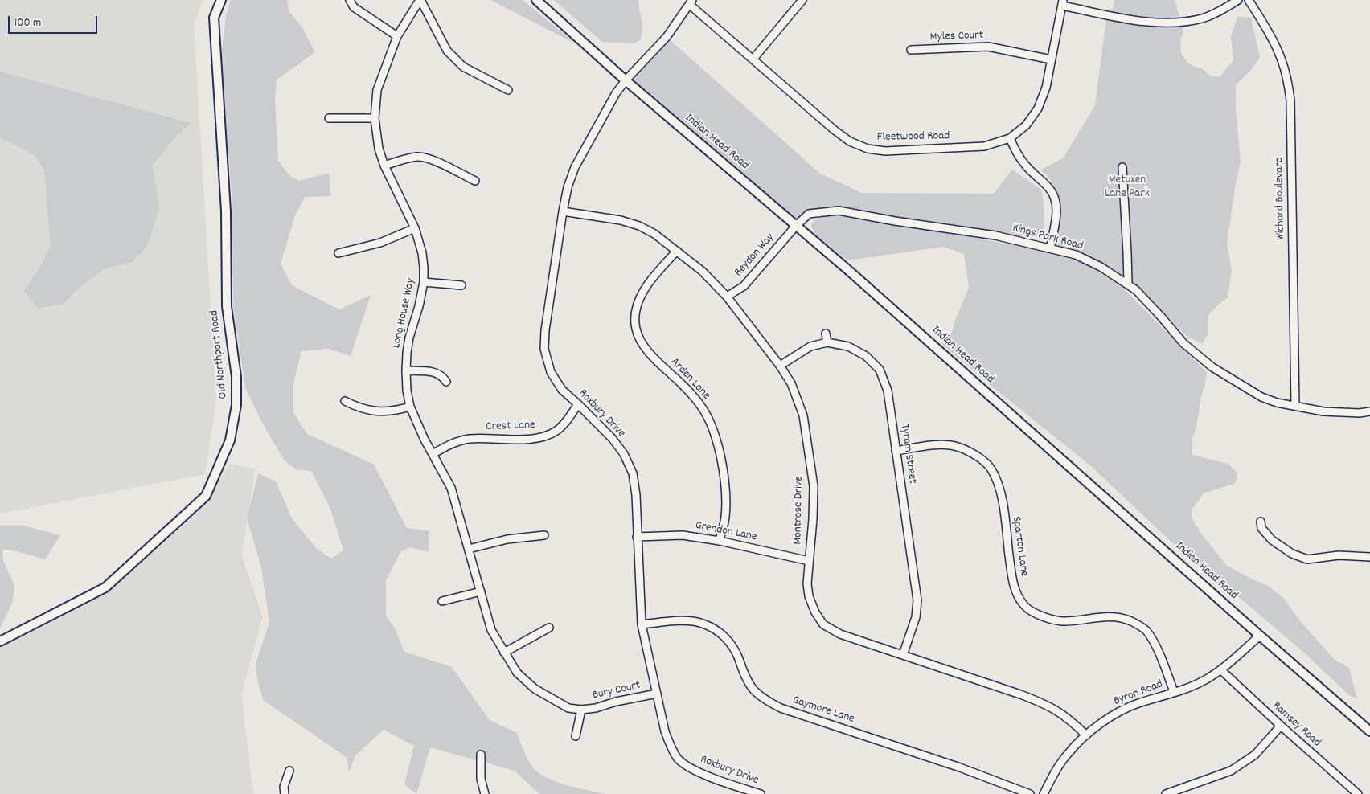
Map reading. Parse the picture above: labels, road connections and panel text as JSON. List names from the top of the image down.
{
  "streets": {
    "main road": ["Indian Head Road", "Old Northport Road"],
    "street": [
      "Myles Court",
      "Fleetwood Road",
      "Wichard Boulevard",
      "Kings Park Road",
      "Reydon Way",
      "Long House Way",
      "Arden Lane",
      "Roxbury Drive",
      "Crest Lane",
      "Tyram Street",
      "Montrose Drive",
      "Grendon Lane",
      "Sparton Lane",
      "Bury Court",
      "Byron Road",
      "Gaymore Lane",
      "Ramsey Road"
    ]
  },
  "crossings": [
    ["Myles Court", "Fleetwood Road"],
    ["Fleetwood Road", "Roxbury Drive"],
    ["Indian Head Road", "Kings Park Road"],
    ["Indian Head Road", "Reydon Way"],
    ["Indian Head Road", "Roxbury Drive"],
    ["Indian Head Road", "Byron Road"],
    ["Wichard Boulevard", "Kings Park Road"],
    ["Kings Park Road", "Reydon Way"],
    ["Reydon Way", "Montrose Drive"],
    ["Long House Way", "Crest Lane"],
    ["Long House Way", "Bury Court"],
    ["Arden Lane", "Montrose Drive"],
    ["Arden Lane", "Grendon Lane"],
    ["Roxbury Drive", "Crest Lane"],
    ["Roxbury Drive", "Montrose Drive"],
    ["Roxbury Drive", "Grendon Lane"],
    ["Roxbury Drive", "Bury Court"],
    ["Roxbury Drive", "Gaymore Lane"],
    ["Tyram Street", "Montrose Drive"],
    ["Tyram Street", "Sparton Lane"],
    ["Montrose Drive", "Grendon Lane"],
    ["Montrose Drive", "Byron Road"],
    ["Sparton Lane", "Byron Road"],
    ["Byron Road", "Ramsey Road"]
  ],
  "parks": ["Metuxen Lane Park"],
  "scale_bar": "100 m"
}
